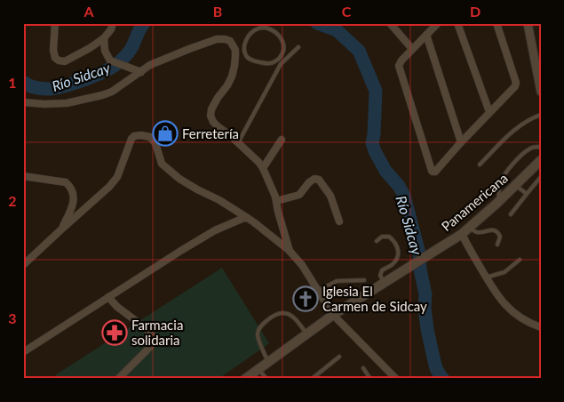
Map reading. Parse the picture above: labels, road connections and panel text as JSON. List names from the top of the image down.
{
  "streets": {
    "main road": ["Panamericana"]
  },
  "water": ["Río Sidcay"],
  "places": {
    "shop": ["Ferretería"],
    "church": ["Iglesia El Carmen de Sidcay"],
    "pharmacy": ["Farmacia solidaria"]
  },
  "grid": {
    "columns": [
      "A",
      "B",
      "C",
      "D"
    ],
    "rows": ["1", "2", "3"]
  }
}
